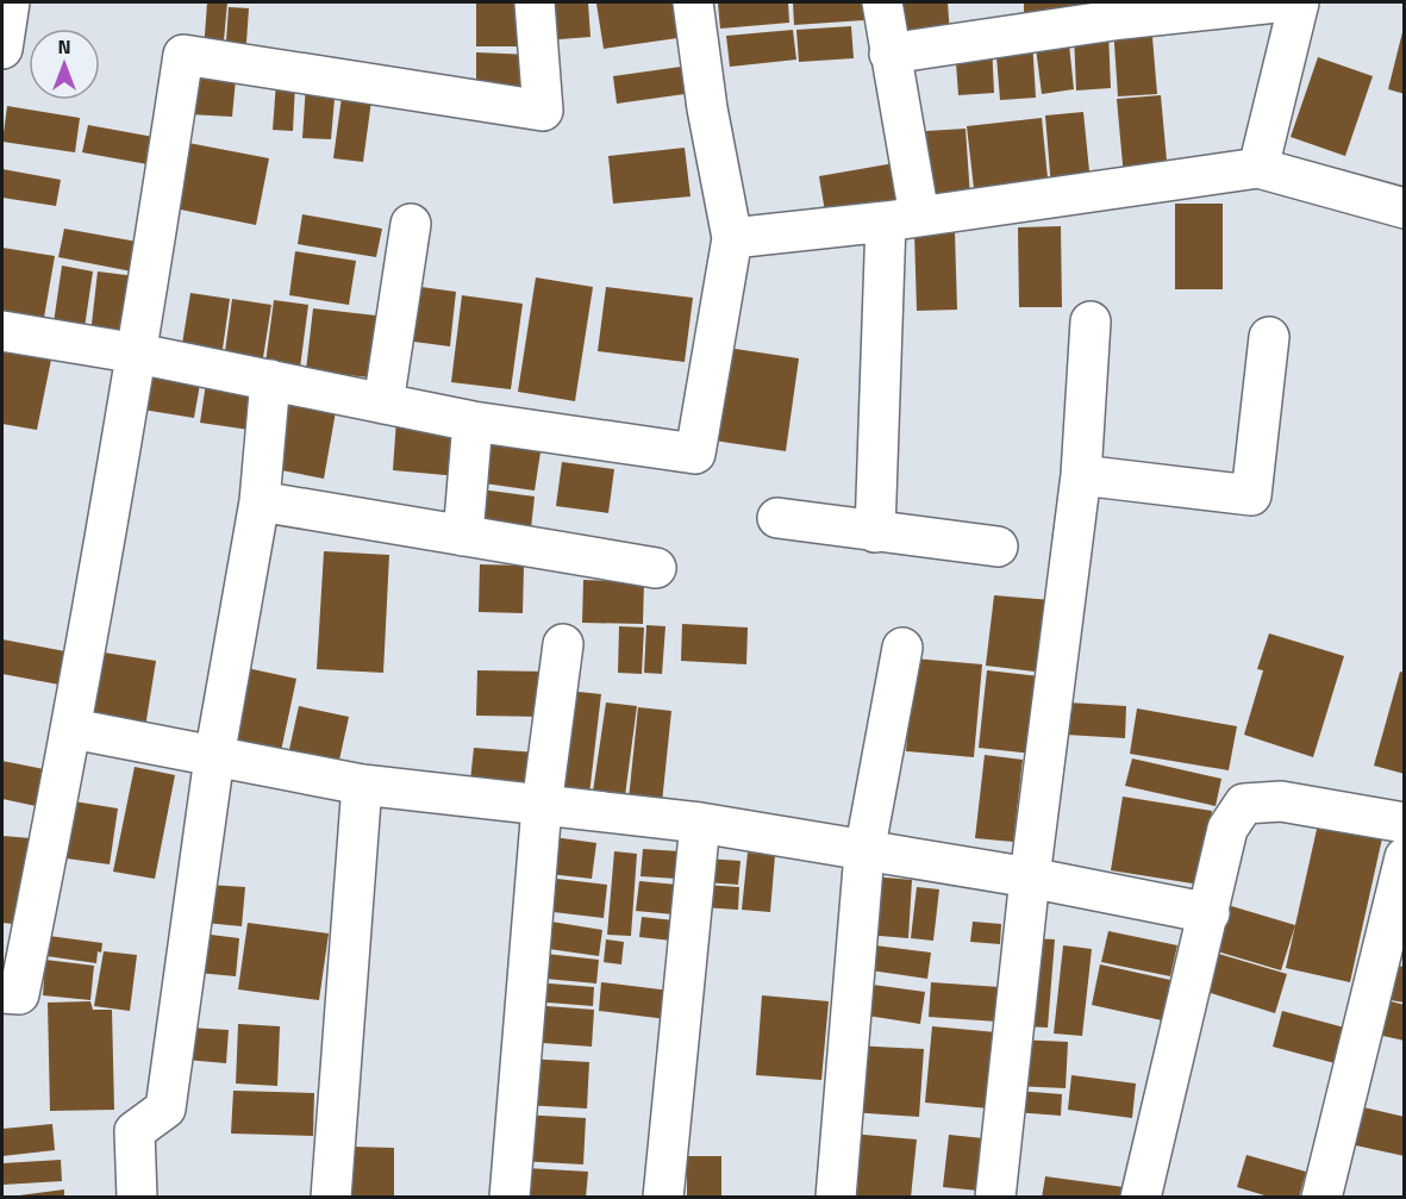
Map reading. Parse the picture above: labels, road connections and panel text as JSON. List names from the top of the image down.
{
  "north": "top"
}
